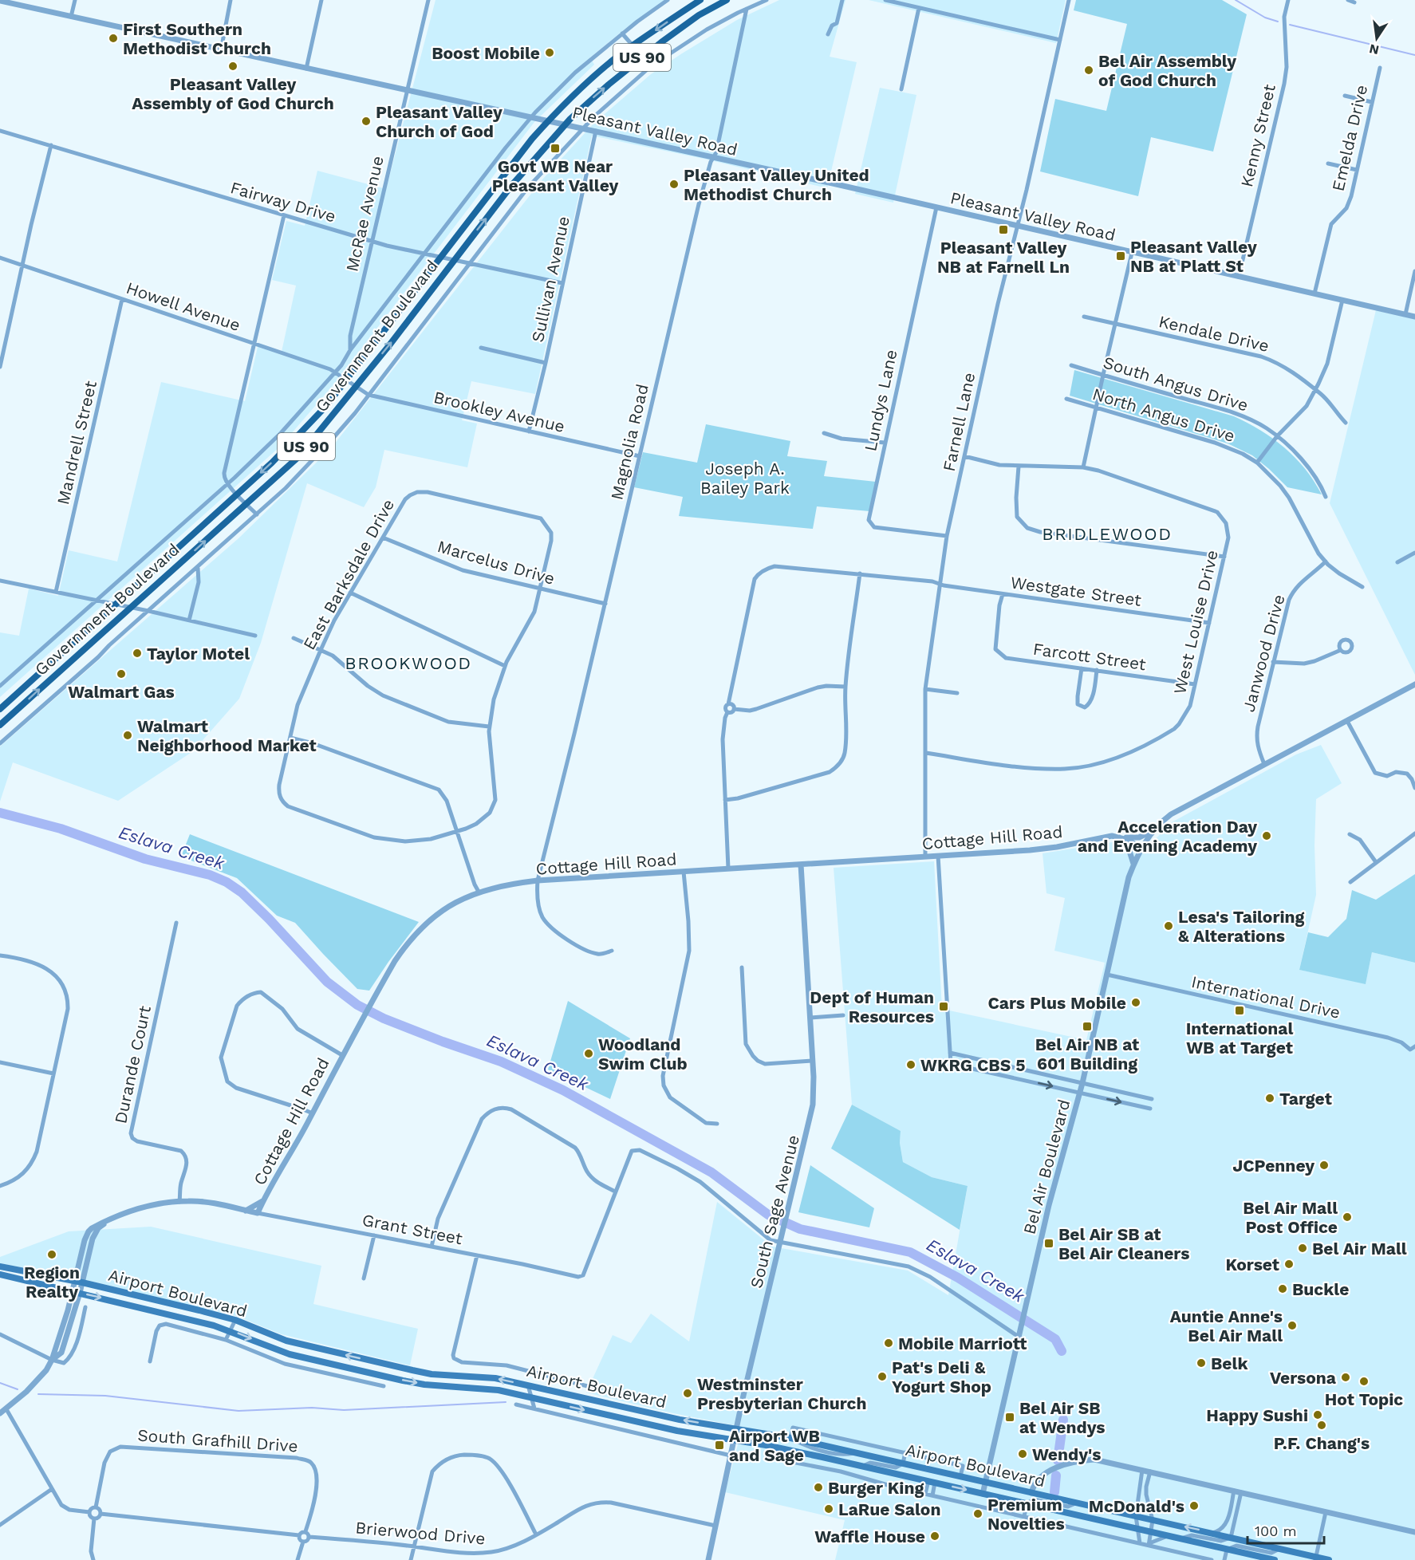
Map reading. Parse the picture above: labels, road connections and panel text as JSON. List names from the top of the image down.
{
  "streets": {
    "main road": ["US 90", "Government Boulevard", "Airport Boulevard"],
    "street": [
      "Pleasant Valley Road",
      "Kenny Street",
      "Emelda Drive",
      "Fairway Drive",
      "McRae Avenue",
      "Sullivan Avenue",
      "Howell Avenue",
      "Kendale Drive",
      "South Angus Drive",
      "Lundys Lane",
      "Brookley Avenue",
      "North Angus Drive",
      "Farnell Lane",
      "Magnolia Road",
      "Mandrell Street",
      "Marcelus Drive",
      "East Barksdale Drive",
      "Westgate Street",
      "West Louise Drive",
      "Janwood Drive",
      "Farcott Street",
      "Cottage Hill Road",
      "International Drive",
      "Durande Court",
      "Bel Air Boulevard",
      "South Sage Avenue",
      "Grant Street",
      "South Grafhill Drive",
      "Brierwood Drive"
    ]
  },
  "crossings": [
    ["Pleasant Valley Road", "Kenny Street"],
    ["Pleasant Valley Road", "Emelda Drive"],
    ["Pleasant Valley Road", "McRae Avenue"],
    ["Pleasant Valley Road", "Sullivan Avenue"],
    ["Pleasant Valley Road", "Government Boulevard"],
    ["Pleasant Valley Road", "Lundys Lane"],
    ["Pleasant Valley Road", "Farnell Lane"],
    ["Pleasant Valley Road", "Magnolia Road"],
    ["Fairway Drive", "McRae Avenue"],
    ["Fairway Drive", "Sullivan Avenue"],
    ["Fairway Drive", "Government Boulevard"],
    ["Sullivan Avenue", "Brookley Avenue"],
    ["Howell Avenue", "Government Boulevard"],
    ["Howell Avenue", "Brookley Avenue"],
    ["Howell Avenue", "Mandrell Street"],
    ["Government Boulevard", "Brookley Avenue"],
    ["Government Boulevard", "Magnolia Road"],
    ["Lundys Lane", "Farnell Lane"],
    ["Brookley Avenue", "Magnolia Road"],
    ["North Angus Drive", "Janwood Drive"],
    ["Farnell Lane", "Westgate Street"],
    ["Farnell Lane", "West Louise Drive"],
    ["Farnell Lane", "Cottage Hill Road"],
    ["Magnolia Road", "Marcelus Drive"],
    ["Magnolia Road", "Cottage Hill Road"],
    ["Marcelus Drive", "East Barksdale Drive"],
    ["Westgate Street", "West Louise Drive"],
    ["Westgate Street", "Farcott Street"],
    ["West Louise Drive", "Farcott Street"],
    ["Janwood Drive", "Cottage Hill Road"],
    ["Cottage Hill Road", "Bel Air Boulevard"],
    ["Cottage Hill Road", "South Sage Avenue"],
    ["Cottage Hill Road", "Grant Street"],
    ["International Drive", "Bel Air Boulevard"],
    ["Durande Court", "Grant Street"],
    ["Bel Air Boulevard", "Airport Boulevard"],
    ["South Sage Avenue", "Grant Street"],
    ["South Sage Avenue", "Airport Boulevard"],
    ["South Sage Avenue", "Brierwood Drive"],
    ["Grant Street", "Airport Boulevard"],
    ["South Grafhill Drive", "Brierwood Drive"]
  ],
  "districts": ["BRIDLEWOOD", "BROOKWOOD"],
  "water": ["Eslava Creek"],
  "parks": ["Joseph A. Bailey Park"],
  "places": {
    "other": [
      "First Southern Methodist Church",
      "Boost Mobile",
      "Pleasant Valley Assembly of God Church",
      "Bel Air Assembly of God Church",
      "Pleasant Valley Church of God",
      "Pleasant Valley United Methodist Church",
      "Taylor Motel",
      "Walmart Gas",
      "Walmart Neighborhood Market",
      "Acceleration Day and Evening Academy",
      "Lesa's Tailoring & Alterations",
      "Cars Plus Mobile",
      "Woodland Swim Club",
      "WKRG CBS 5",
      "Target",
      "JCPenney",
      "Bel Air Mall Post Office",
      "Bel Air Mall",
      "Region Realty",
      "Korset",
      "Buckle",
      "Auntie Anne's Bel Air Mall",
      "Mobile Marriott",
      "Belk",
      "Pat's Deli & Yogurt Shop",
      "Versona",
      "Hot Topic",
      "Westminster Presbyterian Church",
      "Happy Sushi",
      "P.F. Chang's",
      "Wendy's",
      "Burger King",
      "McDonald's",
      "LaRue Salon",
      "Premium Novelties",
      "Waffle House"
    ],
    "transit": [
      "Govt WB Near Pleasant Valley",
      "Pleasant Valley NB at Farnell Ln",
      "Pleasant Valley NB at Platt St",
      "Dept of Human Resources",
      "International WB at Target",
      "Bel Air NB at 601 Building",
      "Bel Air SB at Bel Air Cleaners",
      "Bel Air SB at Wendys",
      "Airport WB and Sage"
    ]
  },
  "scale_bar": "100 m",
  "north": "bottom"
}
